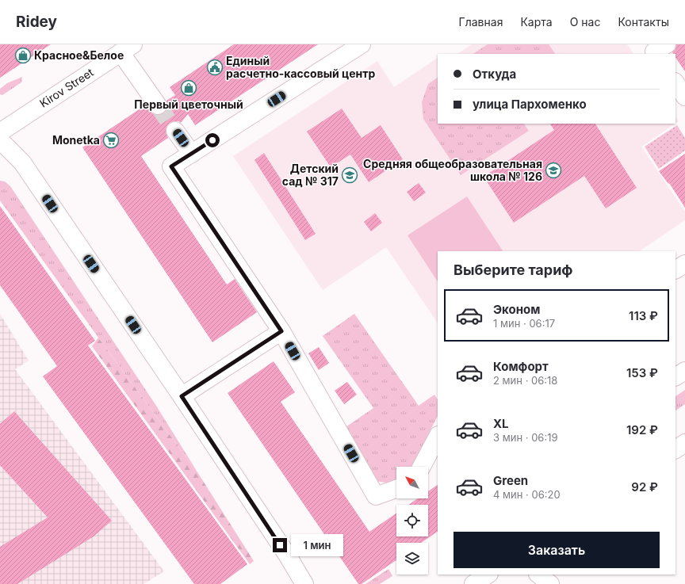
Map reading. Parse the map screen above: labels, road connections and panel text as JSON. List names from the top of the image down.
{
  "streets": {
    "street": ["Kirov Street"]
  },
  "places": {
    "shop": ["Красное&Белое", "Первый цветочный"],
    "public building": ["Единый расчетно-кассовый центр"],
    "supermarket": ["Monetka"],
    "school or university": ["Средняя общеобразовательная школа № 126", "Детский сад № 317"]
  },
  "north": "top left",
  "page": {
    "header": "Ridey",
    "nav": [
      "Главная",
      "Карта",
      "О нас",
      "Контакты"
    ],
    "banner": ["Откуда", "улица Пархоменко"],
    "heading": "Выберите тариф",
    "list": [
      {
        "name": "Эконом",
        "note": "1 мин · 06:17",
        "value": "113 ₽"
      },
      {
        "name": "Комфорт",
        "note": "2 мин · 06:18",
        "value": "153 ₽"
      },
      {
        "name": "XL",
        "note": "3 мин · 06:19",
        "value": "192 ₽"
      },
      {
        "name": "Green",
        "note": "4 мин · 06:20",
        "value": "92 ₽"
      }
    ],
    "buttons": "Заказать",
    "bubble": "1 мин"
  }
}
